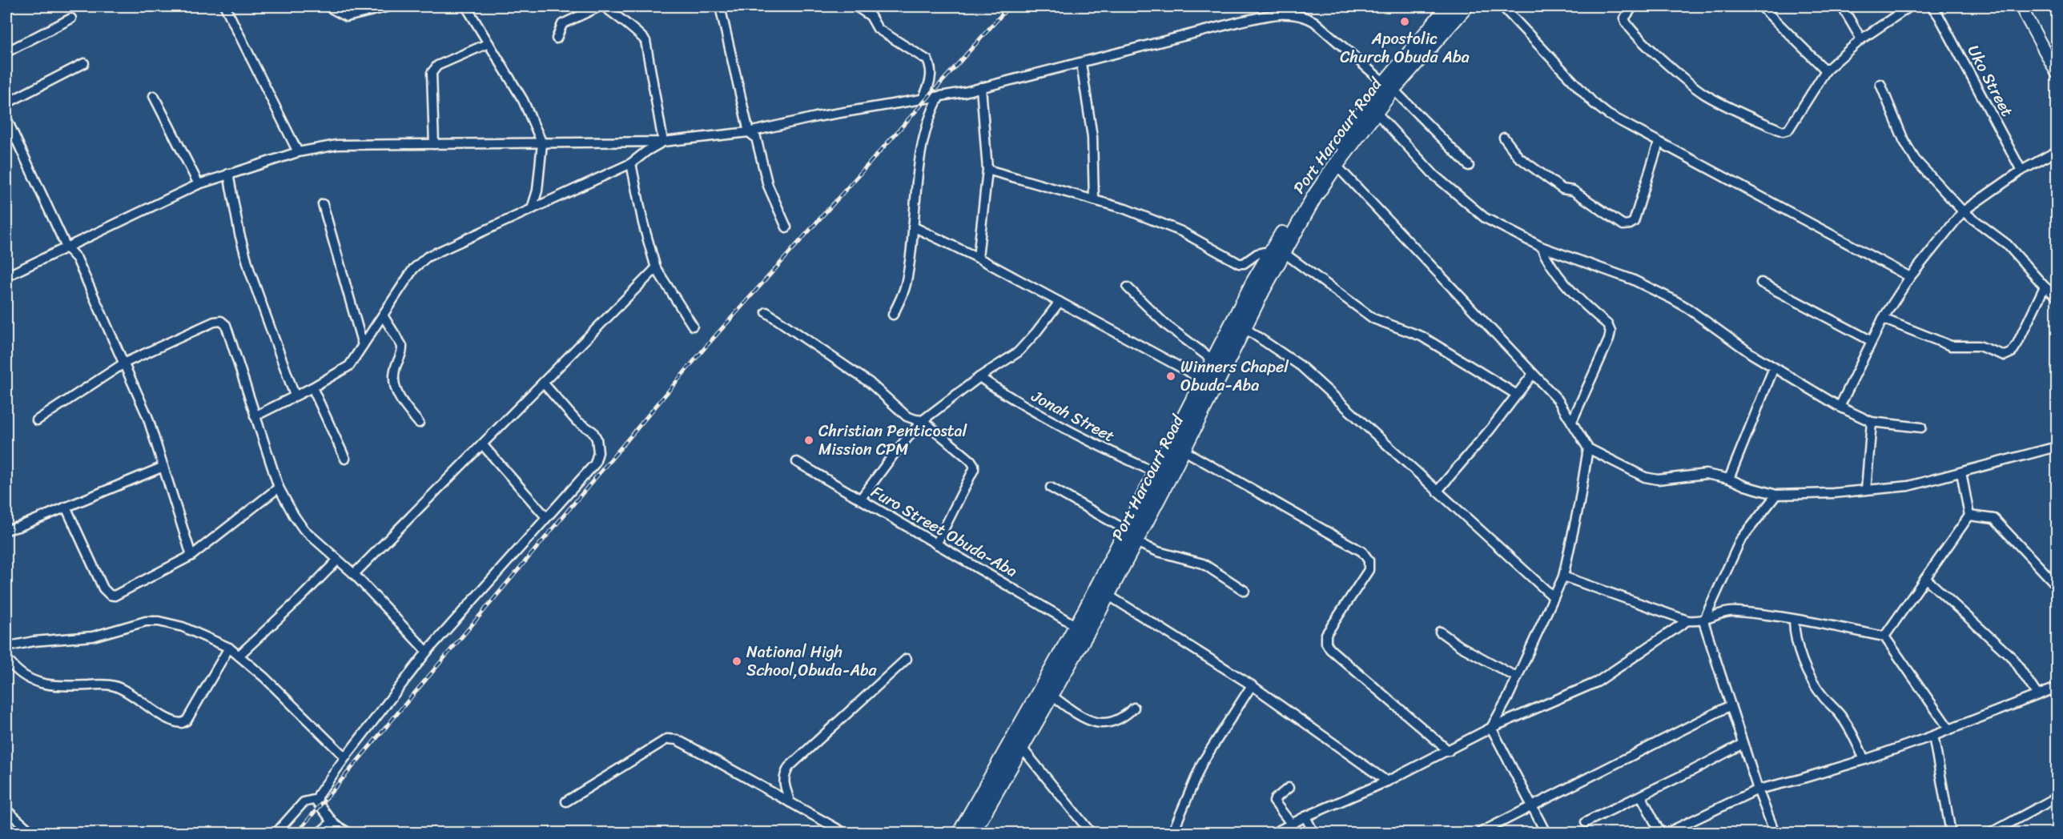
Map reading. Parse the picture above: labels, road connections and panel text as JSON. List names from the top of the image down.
{
  "streets": {
    "highway": ["Port Harcourt Road"],
    "street": ["Uko Street", "Jonah Street", "Furo Street Obuda-Aba"]
  },
  "crossings": [
    ["Port Harcourt Road", "Jonah Street"],
    ["Port Harcourt Road", "Furo Street Obuda-Aba"]
  ],
  "places": [
    "Apostolic Church Obuda Aba",
    "Winners Chapel Obuda-Aba",
    "Christian Penticostal Mission CPM",
    "National High School,Obuda-Aba"
  ]
}
